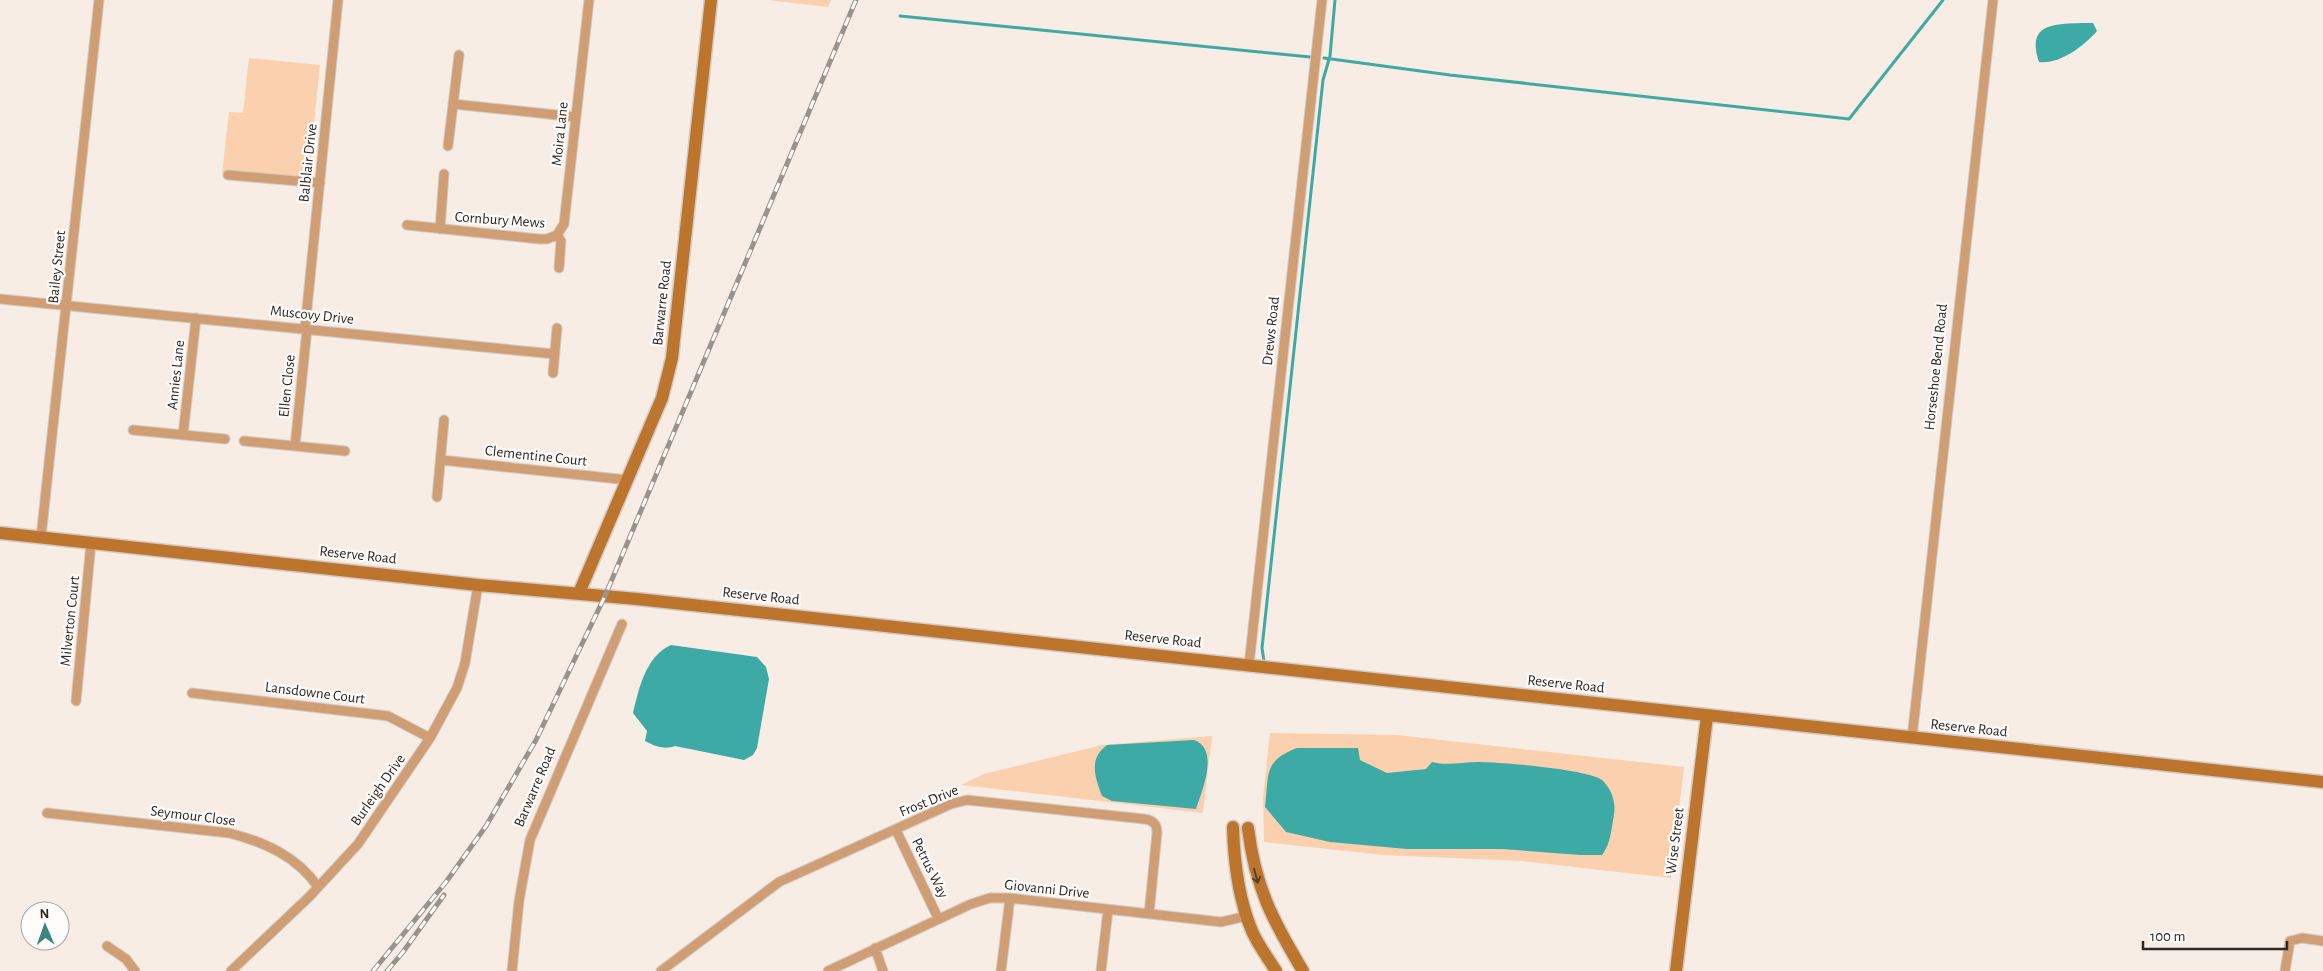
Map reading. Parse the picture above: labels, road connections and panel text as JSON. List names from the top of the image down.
{
  "streets": {
    "street": [
      "Moira Lane",
      "Balblair Drive",
      "Cornbury Mews",
      "Bailey Street",
      "Barwarre Road",
      "Muscovy Drive",
      "Drews Road",
      "Horseshoe Bend Road",
      "Annies Lane",
      "Ellen Close",
      "Clementine Court",
      "Reserve Road",
      "Milverton Court",
      "Lansdowne Court",
      "Burleigh Drive",
      "Frost Drive",
      "Seymour Close",
      "Wise Street",
      "Petrus Way",
      "Giovanni Drive"
    ]
  },
  "crossings": [
    ["Moira Lane", "Cornbury Mews"],
    ["Balblair Drive", "Muscovy Drive"],
    ["Balblair Drive", "Ellen Close"],
    ["Bailey Street", "Muscovy Drive"],
    ["Bailey Street", "Reserve Road"],
    ["Barwarre Road", "Clementine Court"],
    ["Barwarre Road", "Reserve Road"],
    ["Muscovy Drive", "Annies Lane"],
    ["Muscovy Drive", "Ellen Close"],
    ["Drews Road", "Reserve Road"],
    ["Horseshoe Bend Road", "Reserve Road"],
    ["Reserve Road", "Milverton Court"],
    ["Reserve Road", "Burleigh Drive"],
    ["Reserve Road", "Wise Street"],
    ["Lansdowne Court", "Burleigh Drive"],
    ["Burleigh Drive", "Seymour Close"],
    ["Frost Drive", "Petrus Way"],
    ["Frost Drive", "Giovanni Drive"],
    ["Petrus Way", "Giovanni Drive"]
  ],
  "scale_bar": "100 m",
  "north": "top"
}
